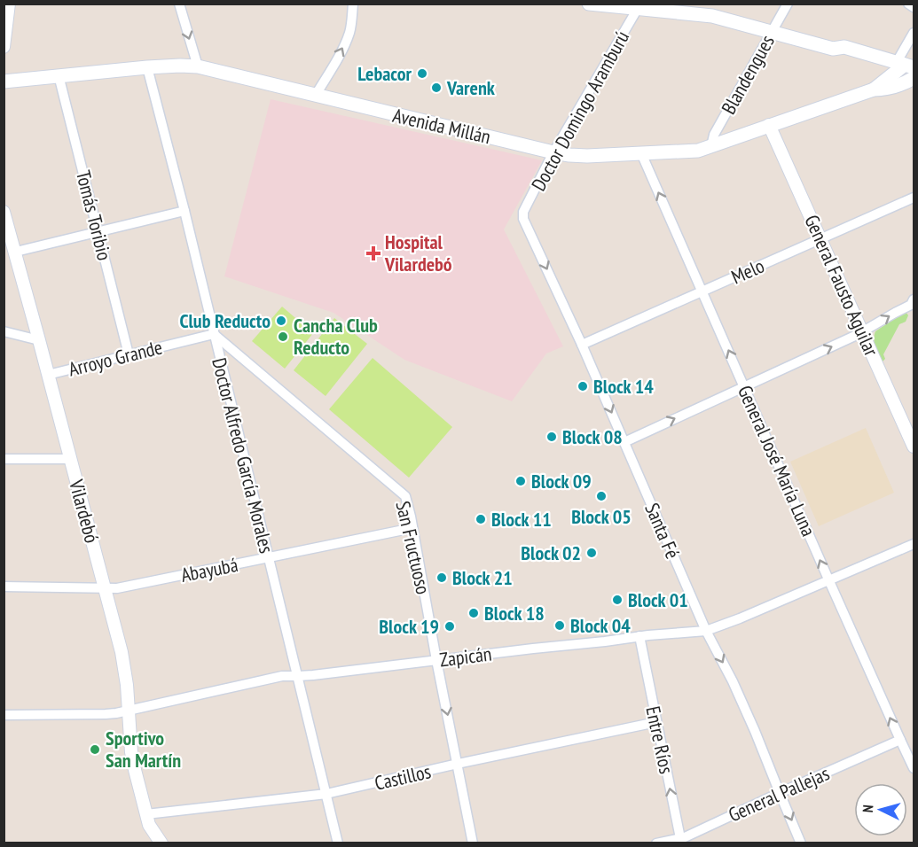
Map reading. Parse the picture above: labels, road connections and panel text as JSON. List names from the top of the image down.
{
  "streets": {
    "main road": ["Avenida Millán"],
    "street": [
      "Blandengues",
      "Doctor Domingo Aramburú",
      "Tomás Toribio",
      "Melo",
      "General Fausto Aguilar",
      "Arroyo Grande",
      "Doctor Alfredo García Morales",
      "General José María Luna",
      "Vilardebó",
      "Santa Fé",
      "San Fructuoso",
      "Abayubá",
      "Zapicán",
      "Entre Ríos",
      "Castillos",
      "General Pallejas"
    ]
  },
  "crossings": [
    ["Blandengues", "Avenida Millán"],
    ["Doctor Domingo Aramburú", "Avenida Millán"],
    ["Doctor Domingo Aramburú", "Santa Fé"],
    ["Avenida Millán", "Tomás Toribio"],
    ["Avenida Millán", "General Fausto Aguilar"],
    ["Avenida Millán", "Doctor Alfredo García Morales"],
    ["Avenida Millán", "General José María Luna"],
    ["Tomás Toribio", "Arroyo Grande"],
    ["Melo", "General Fausto Aguilar"],
    ["Melo", "General José María Luna"],
    ["Melo", "Santa Fé"],
    ["Arroyo Grande", "Doctor Alfredo García Morales"],
    ["Arroyo Grande", "Vilardebó"],
    ["Arroyo Grande", "San Fructuoso"],
    ["Doctor Alfredo García Morales", "San Fructuoso"],
    ["Doctor Alfredo García Morales", "Abayubá"],
    ["Doctor Alfredo García Morales", "Zapicán"],
    ["Doctor Alfredo García Morales", "Castillos"],
    ["General José María Luna", "Zapicán"],
    ["General José María Luna", "General Pallejas"],
    ["Vilardebó", "Abayubá"],
    ["Vilardebó", "Zapicán"],
    ["Vilardebó", "Castillos"],
    ["Santa Fé", "Zapicán"],
    ["Santa Fé", "General Pallejas"],
    ["San Fructuoso", "Abayubá"],
    ["San Fructuoso", "Zapicán"],
    ["San Fructuoso", "Castillos"],
    ["Zapicán", "Entre Ríos"],
    ["Entre Ríos", "Castillos"],
    ["Entre Ríos", "General Pallejas"]
  ],
  "one_way": ["General José María Luna", "Santa Fé", "Entre Ríos"],
  "places": {
    "other": [
      "Lebacor",
      "Varenk",
      "Club Reducto",
      "Cancha Club Reducto",
      "Block 14",
      "Block 08",
      "Block 09",
      "Block 05",
      "Block 11",
      "Block 02",
      "Block 21",
      "Block 01",
      "Block 18",
      "Block 04",
      "Block 19",
      "Sportivo San Martín"
    ],
    "health": ["Hospital Vilardebó"]
  },
  "north": "left"
}
